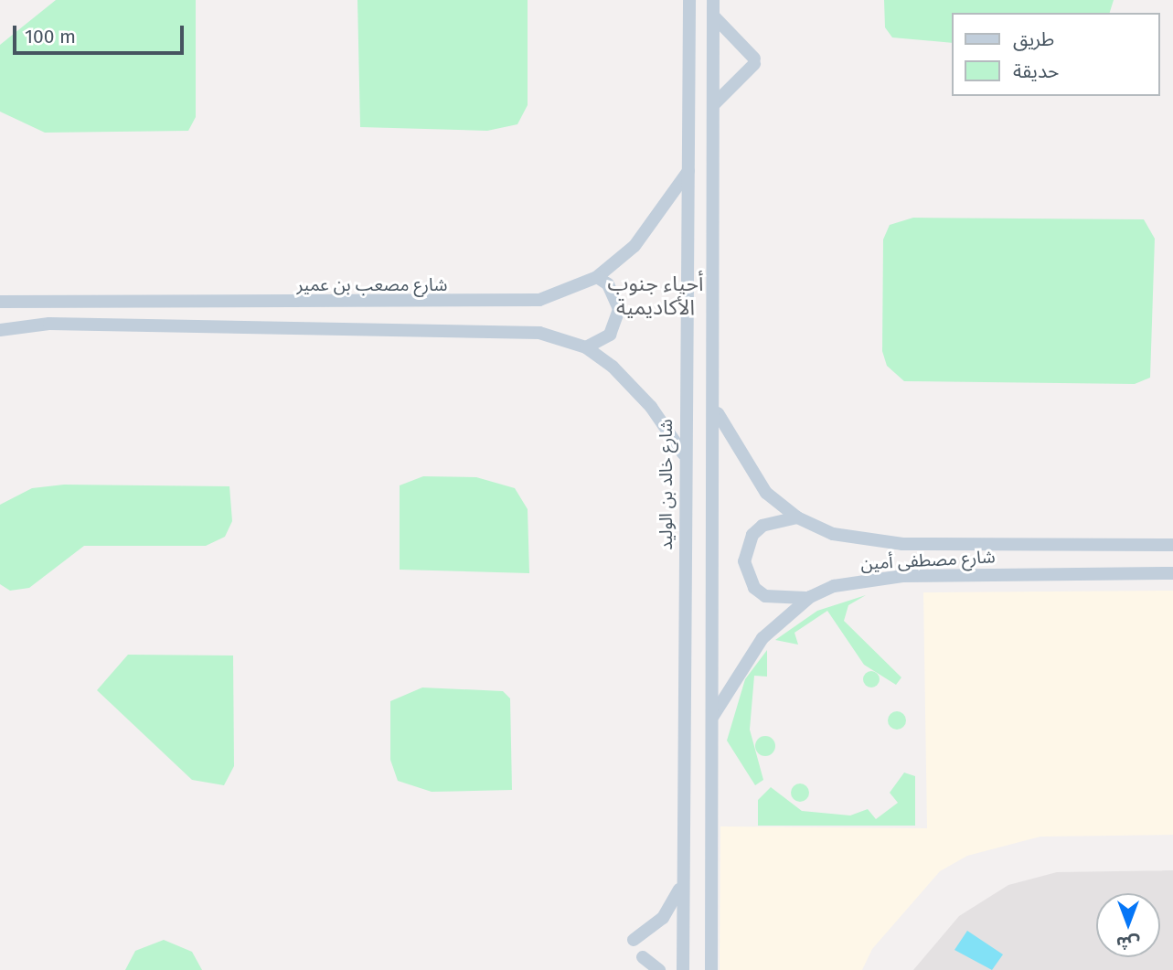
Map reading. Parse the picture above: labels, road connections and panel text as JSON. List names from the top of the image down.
{
  "streets": {
    "street": ["شارع مصعب بن عمير", "شارع خالد بن الوليد", "شارع مصطفى أمين"]
  },
  "crossings": [
    ["شارع مصعب بن عمير", "شارع خالد بن الوليد"]
  ],
  "districts": ["أحياء جنوب الأكاديمية"],
  "legend": ["طريق", "حديقة"],
  "scale_bar": "100 m",
  "north": "bottom"
}
